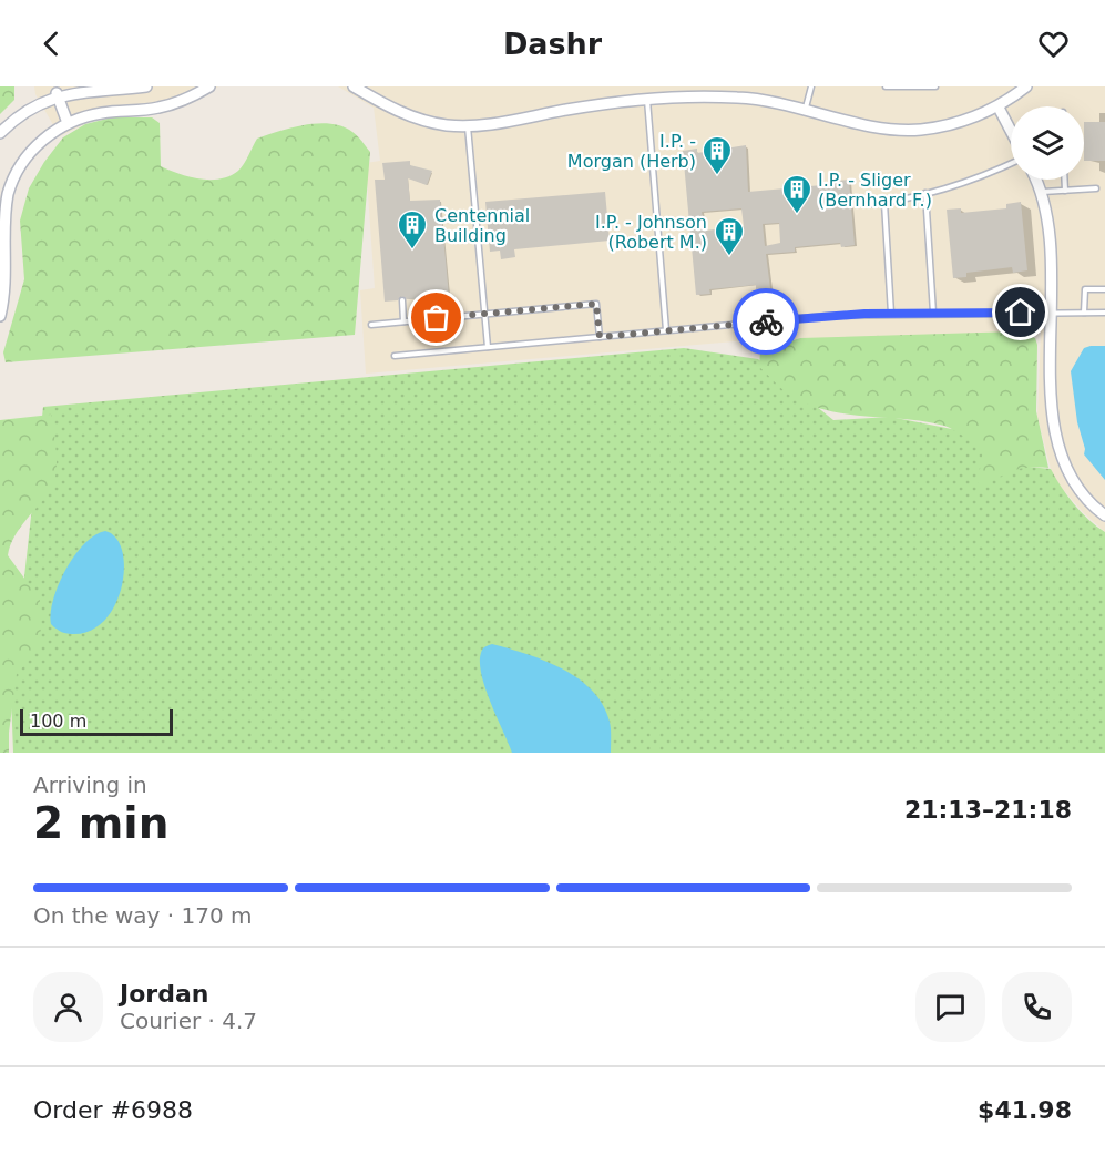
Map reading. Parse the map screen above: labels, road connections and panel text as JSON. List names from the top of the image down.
{
  "places": {
    "building": [
      "I.P. - Morgan (Herb)",
      "I.P. - Sliger (Bernhard F.)",
      "Centennial Building",
      "I.P. - Johnson (Robert M.)"
    ]
  },
  "scale_bar": "100 m",
  "page": {
    "header": "Dashr",
    "scale": "100 m",
    "heading": ["2 min", "Arriving in", "21:13–21:18"],
    "panel": [
      "Jordan",
      "Courier · 4.7",
      "Order #6988",
      "$41.98"
    ],
    "bar": "On the way · 170 m"
  }
}
